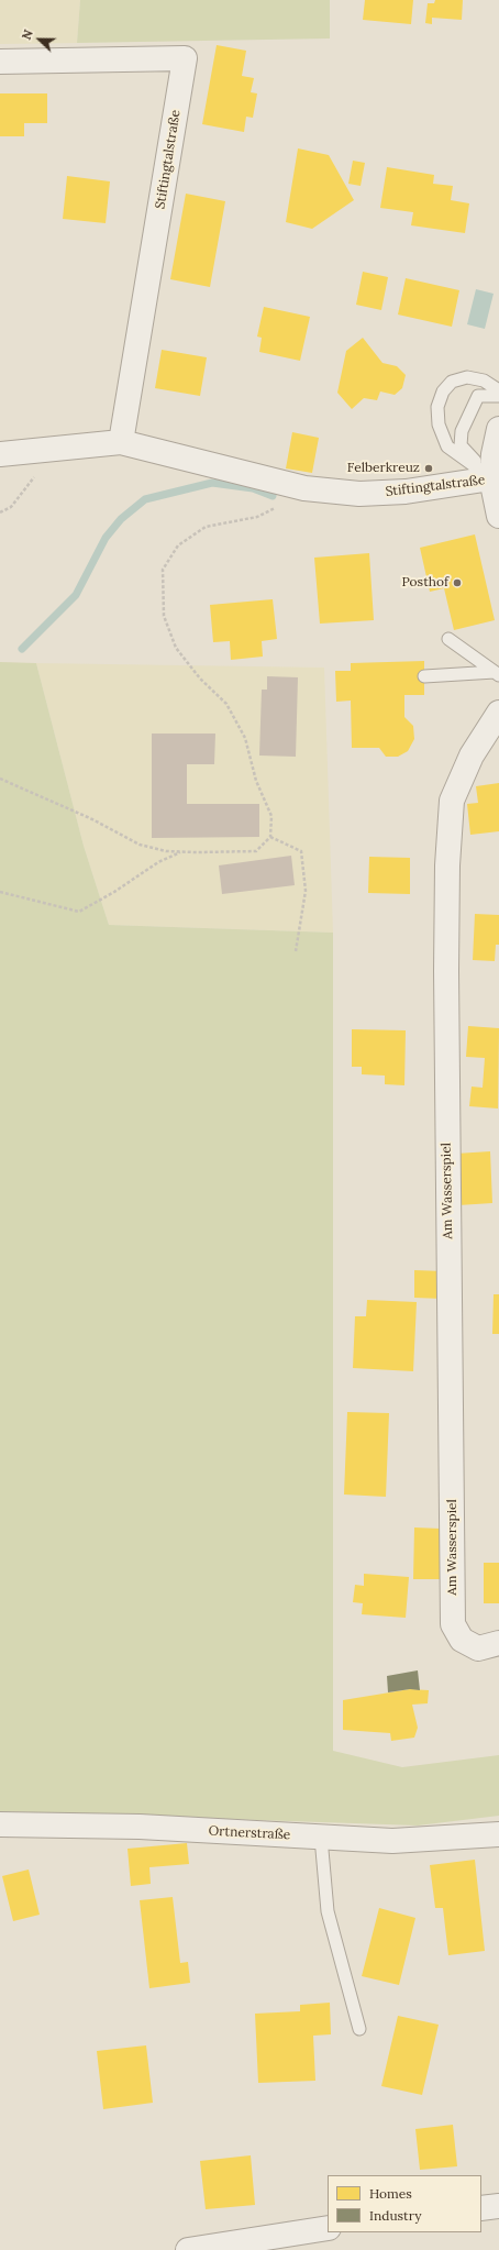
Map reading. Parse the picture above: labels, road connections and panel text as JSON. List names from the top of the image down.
{
  "streets": {
    "street": ["Stiftingtalstraße", "Am Wasserspiel", "Ortnerstraße"]
  },
  "places": ["Felberkreuz", "Posthof"],
  "legend": ["Homes", "Industry"],
  "north": "left"
}
